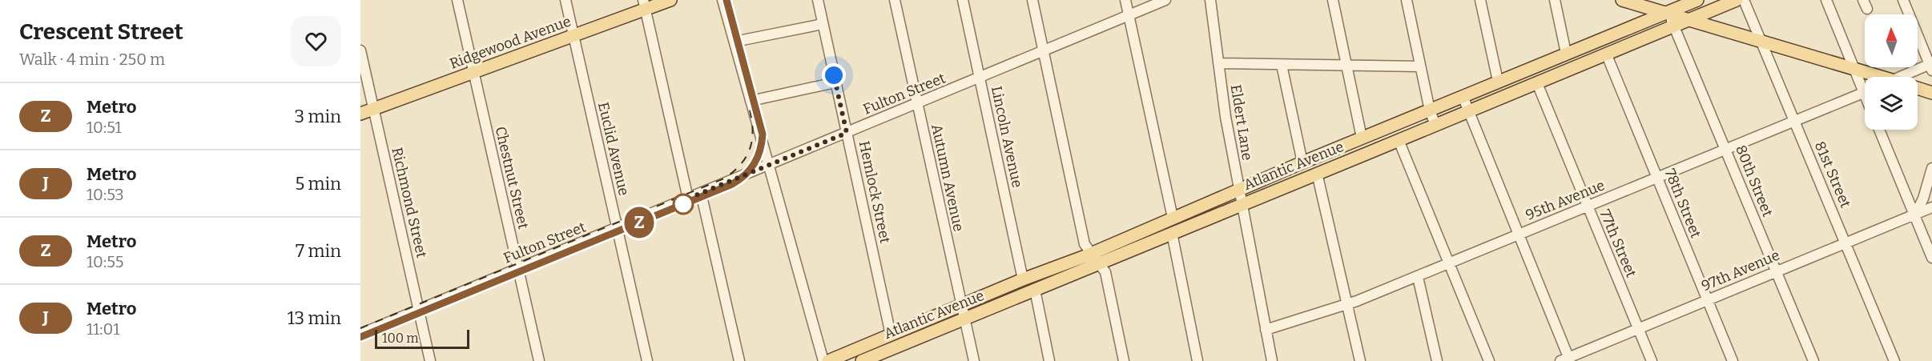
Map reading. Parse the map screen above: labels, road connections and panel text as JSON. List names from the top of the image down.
{
  "streets": {
    "main road": ["Ridgewood Avenue", "Atlantic Avenue"],
    "street": [
      "Fulton Street",
      "Eldert Lane",
      "Lincoln Avenue",
      "Euclid Avenue",
      "81st Street",
      "Chestnut Street",
      "Autumn Avenue",
      "80th Street",
      "Hemlock Street",
      "95th Avenue",
      "Richmond Street",
      "78th Street",
      "77th Street",
      "97th Avenue"
    ]
  },
  "crossings": [
    ["Ridgewood Avenue", "Euclid Avenue"],
    ["Ridgewood Avenue", "Chestnut Street"],
    ["Ridgewood Avenue", "Richmond Street"],
    ["Fulton Street", "Lincoln Avenue"],
    ["Fulton Street", "Euclid Avenue"],
    ["Fulton Street", "Chestnut Street"],
    ["Fulton Street", "Autumn Avenue"],
    ["Fulton Street", "Hemlock Street"],
    ["Fulton Street", "Richmond Street"],
    ["Eldert Lane", "Atlantic Avenue"],
    ["Eldert Lane", "95th Avenue"],
    ["Lincoln Avenue", "Atlantic Avenue"],
    ["Atlantic Avenue", "Autumn Avenue"],
    ["Atlantic Avenue", "80th Street"],
    ["Atlantic Avenue", "Hemlock Street"],
    ["Atlantic Avenue", "78th Street"],
    ["Atlantic Avenue", "77th Street"],
    ["81st Street", "95th Avenue"],
    ["81st Street", "97th Avenue"],
    ["80th Street", "95th Avenue"],
    ["80th Street", "97th Avenue"],
    ["95th Avenue", "78th Street"],
    ["95th Avenue", "77th Street"],
    ["78th Street", "97th Avenue"],
    ["77th Street", "97th Avenue"]
  ],
  "lines": ["metro line Z"],
  "scale_bar": "100 m",
  "north": "top",
  "page": {
    "heading": ["Crescent Street", "Walk · 4 min · 250 m"],
    "on_map": "Z",
    "list": [
      {
        "mark": "Z",
        "name": "Metro",
        "note": "10:51",
        "value": "3 min"
      },
      {
        "mark": "J",
        "name": "Metro",
        "note": "10:53",
        "value": "5 min"
      },
      {
        "mark": "Z",
        "name": "Metro",
        "note": "10:55",
        "value": "7 min"
      },
      {
        "mark": "J",
        "name": "Metro",
        "note": "11:01",
        "value": "13 min"
      }
    ],
    "scale": "100 m"
  }
}
